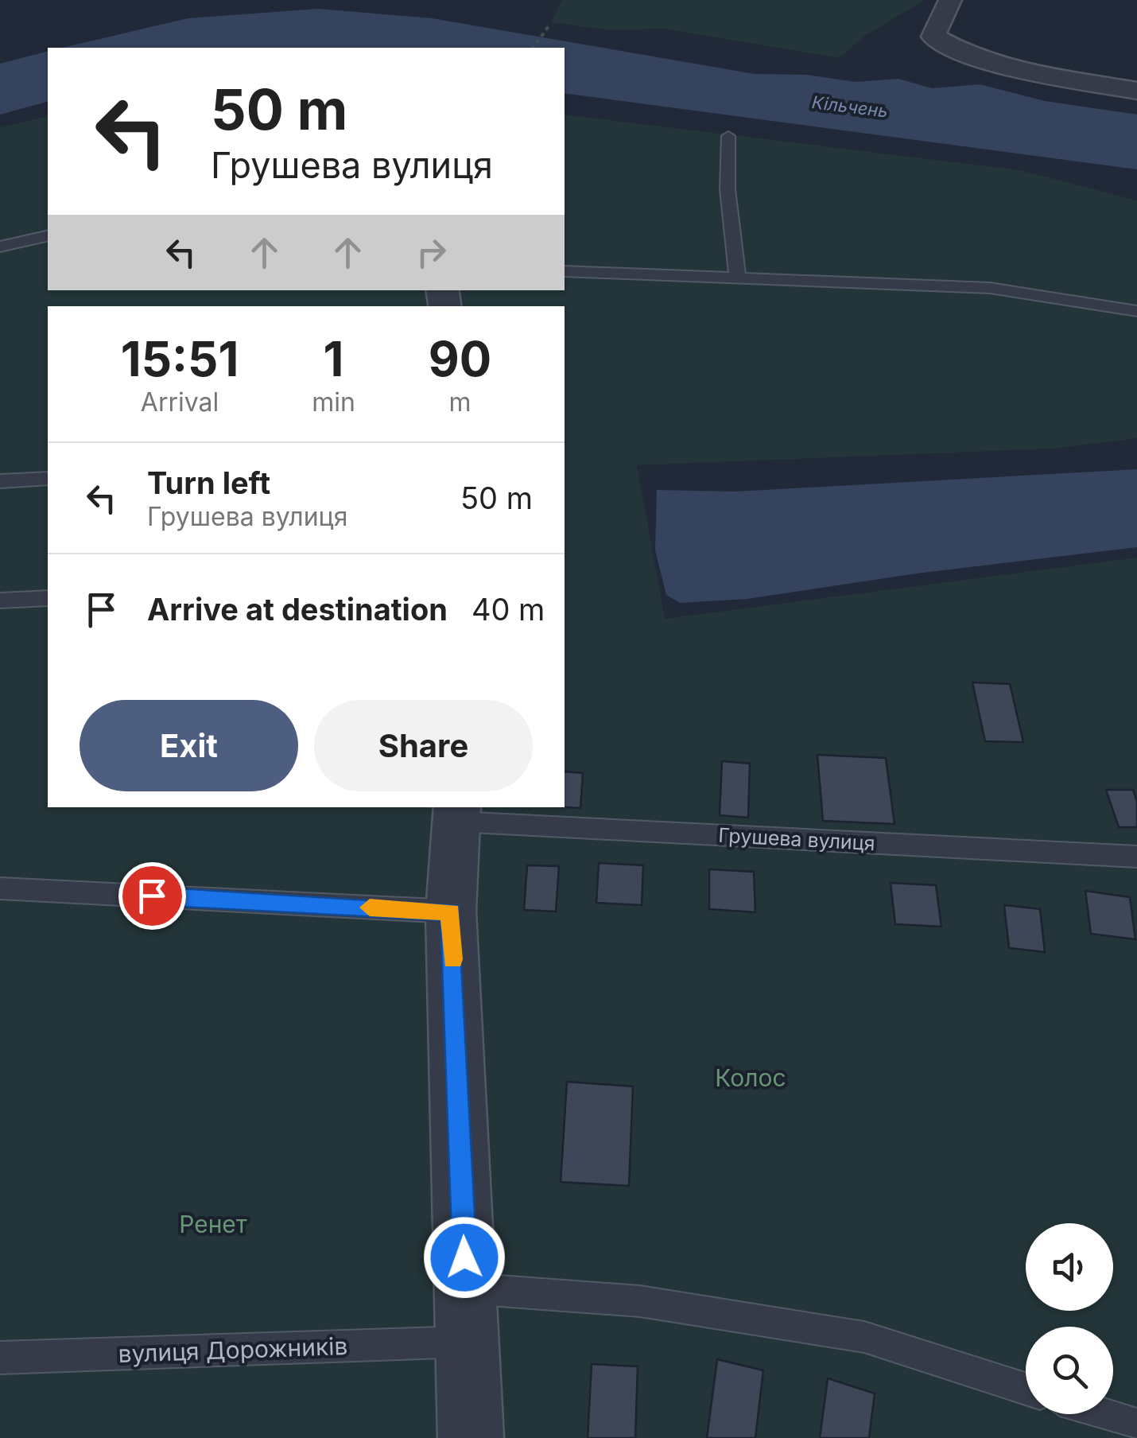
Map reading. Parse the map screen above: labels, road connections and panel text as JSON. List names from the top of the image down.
{
  "streets": {
    "lane": ["Грушева вулиця", "вулиця Дорожників"]
  },
  "water": ["Кільчень"],
  "parks": ["Колос", "Ренет"],
  "page": {
    "turn": ["50 m", "Грушева вулиця"],
    "eta": [
      "15:51",
      "Arrival",
      "1",
      "min",
      "90",
      "m"
    ],
    "list": [
      {
        "name": "Turn left",
        "note": "Грушева вулиця",
        "value": "50 m"
      },
      {
        "name": "Arrive at destination",
        "value": "40 m"
      }
    ],
    "buttons": ["Exit", "Share"]
  }
}
